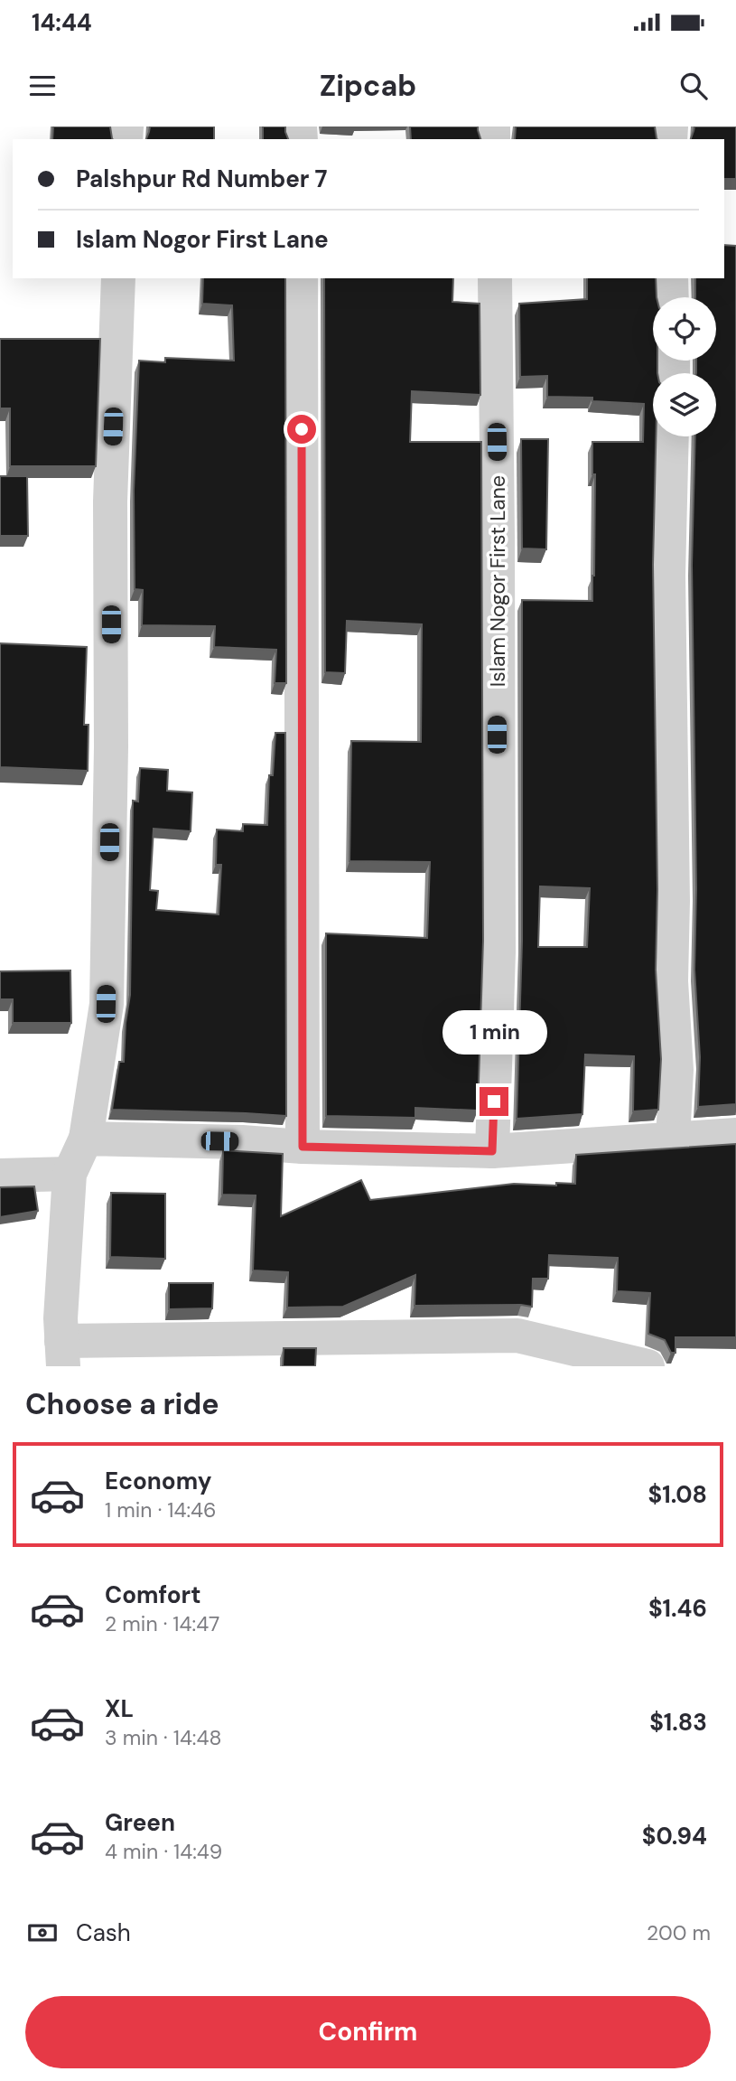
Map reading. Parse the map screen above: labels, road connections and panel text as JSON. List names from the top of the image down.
{
  "streets": {
    "street": ["Islam Nogor First Lane"]
  },
  "page": {
    "status": "14:44",
    "header": "Zipcab",
    "banner": ["Palshpur Rd Number 7", "Islam Nogor First Lane"],
    "bubble": "1 min",
    "heading": "Choose a ride",
    "list": [
      {
        "name": "Economy",
        "note": "1 min · 14:46",
        "value": "$1.08"
      },
      {
        "name": "Comfort",
        "note": "2 min · 14:47",
        "value": "$1.46"
      },
      {
        "name": "XL",
        "note": "3 min · 14:48",
        "value": "$1.83"
      },
      {
        "name": "Green",
        "note": "4 min · 14:49",
        "value": "$0.94"
      }
    ],
    "pay": ["Cash", "200 m"],
    "buttons": "Confirm"
  }
}
